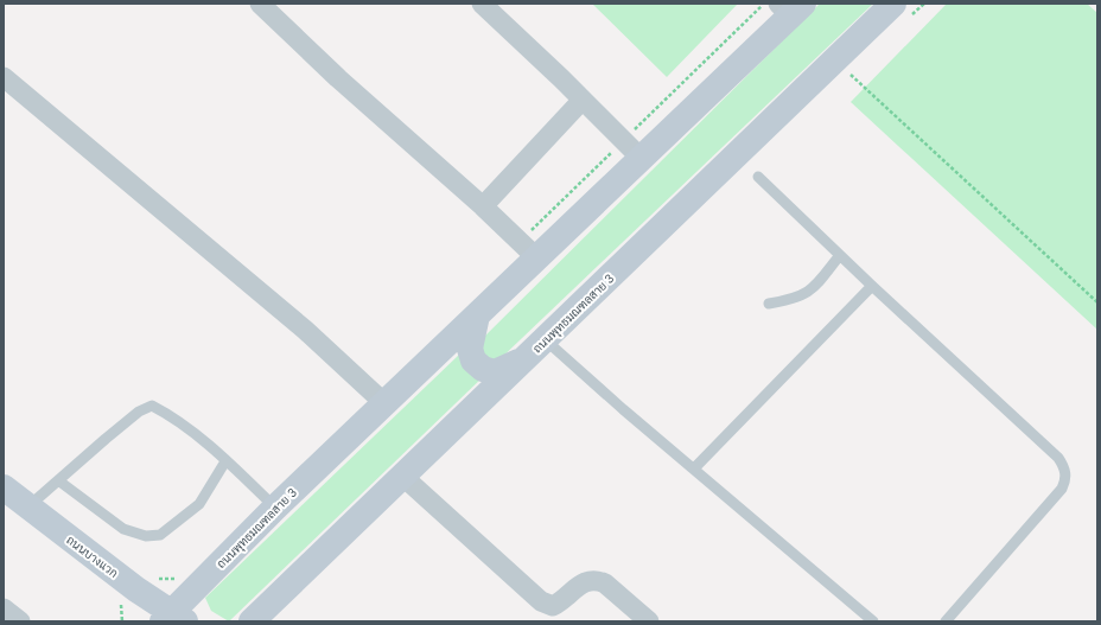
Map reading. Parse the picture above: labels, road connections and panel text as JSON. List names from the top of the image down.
{
  "streets": {
    "main road": ["ถนนพุทธมณฑลสาย 3", "ถนนบางแวก"]
  },
  "crossings": [
    ["ถนนพุทธมณฑลสาย 3", "ถนนบางแวก"]
  ]
}
